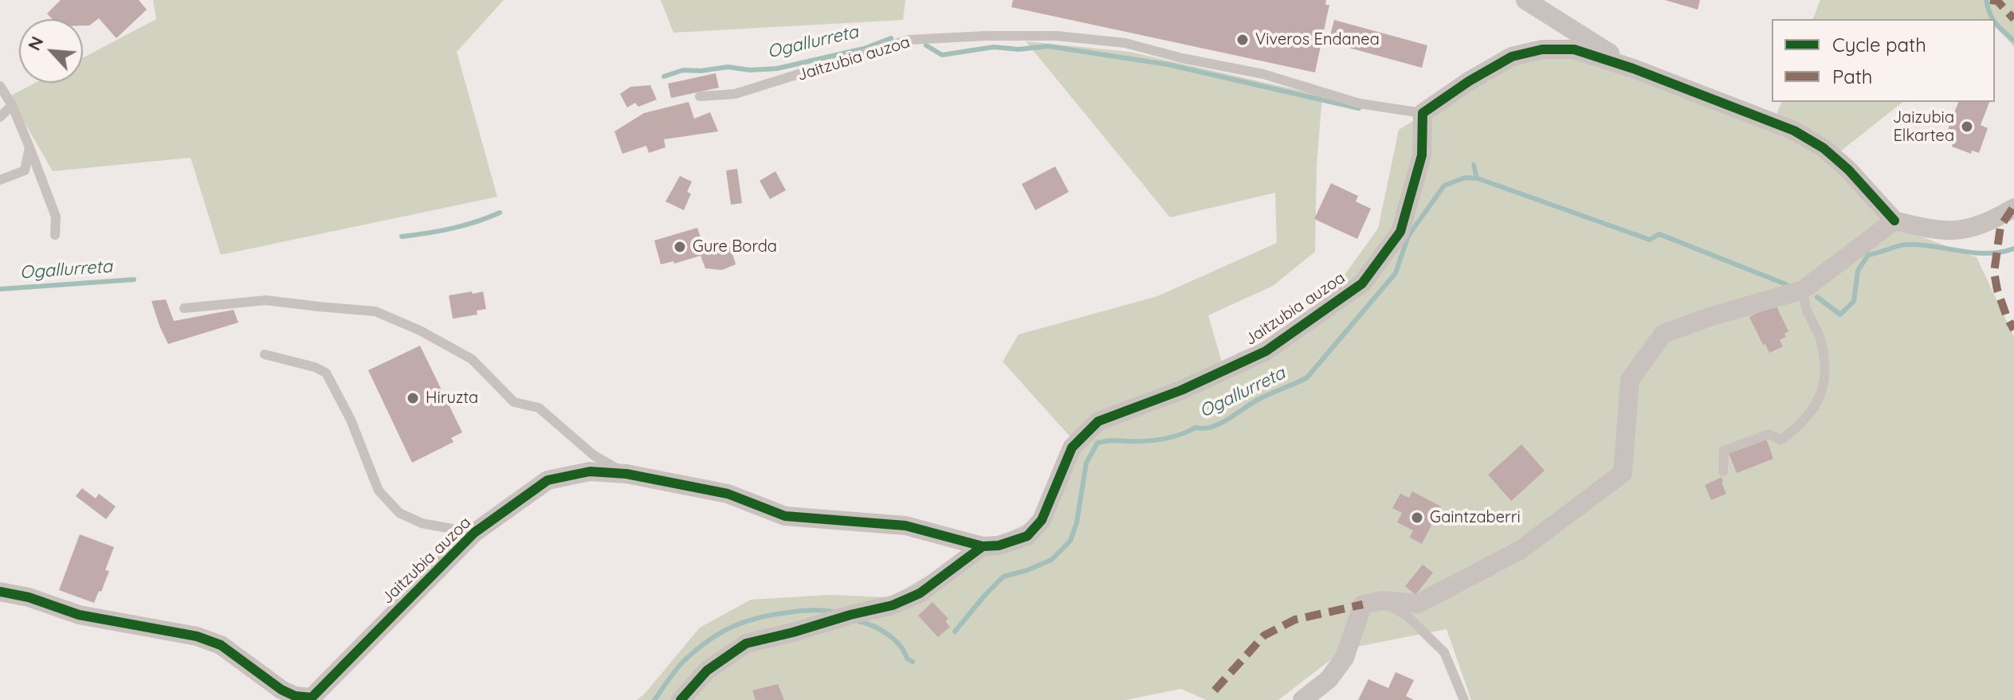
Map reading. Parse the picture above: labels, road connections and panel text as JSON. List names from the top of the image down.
{
  "streets": {
    "street": ["Jaitzubia auzoa"]
  },
  "water": ["Ogallurreta"],
  "places": [
    "Viveros Endanea",
    "Jaizubia Elkartea",
    "Gure Borda",
    "Hiruzta",
    "Gaintzaberri"
  ],
  "legend": ["Cycle path", "Path"],
  "north": "top left"
}
